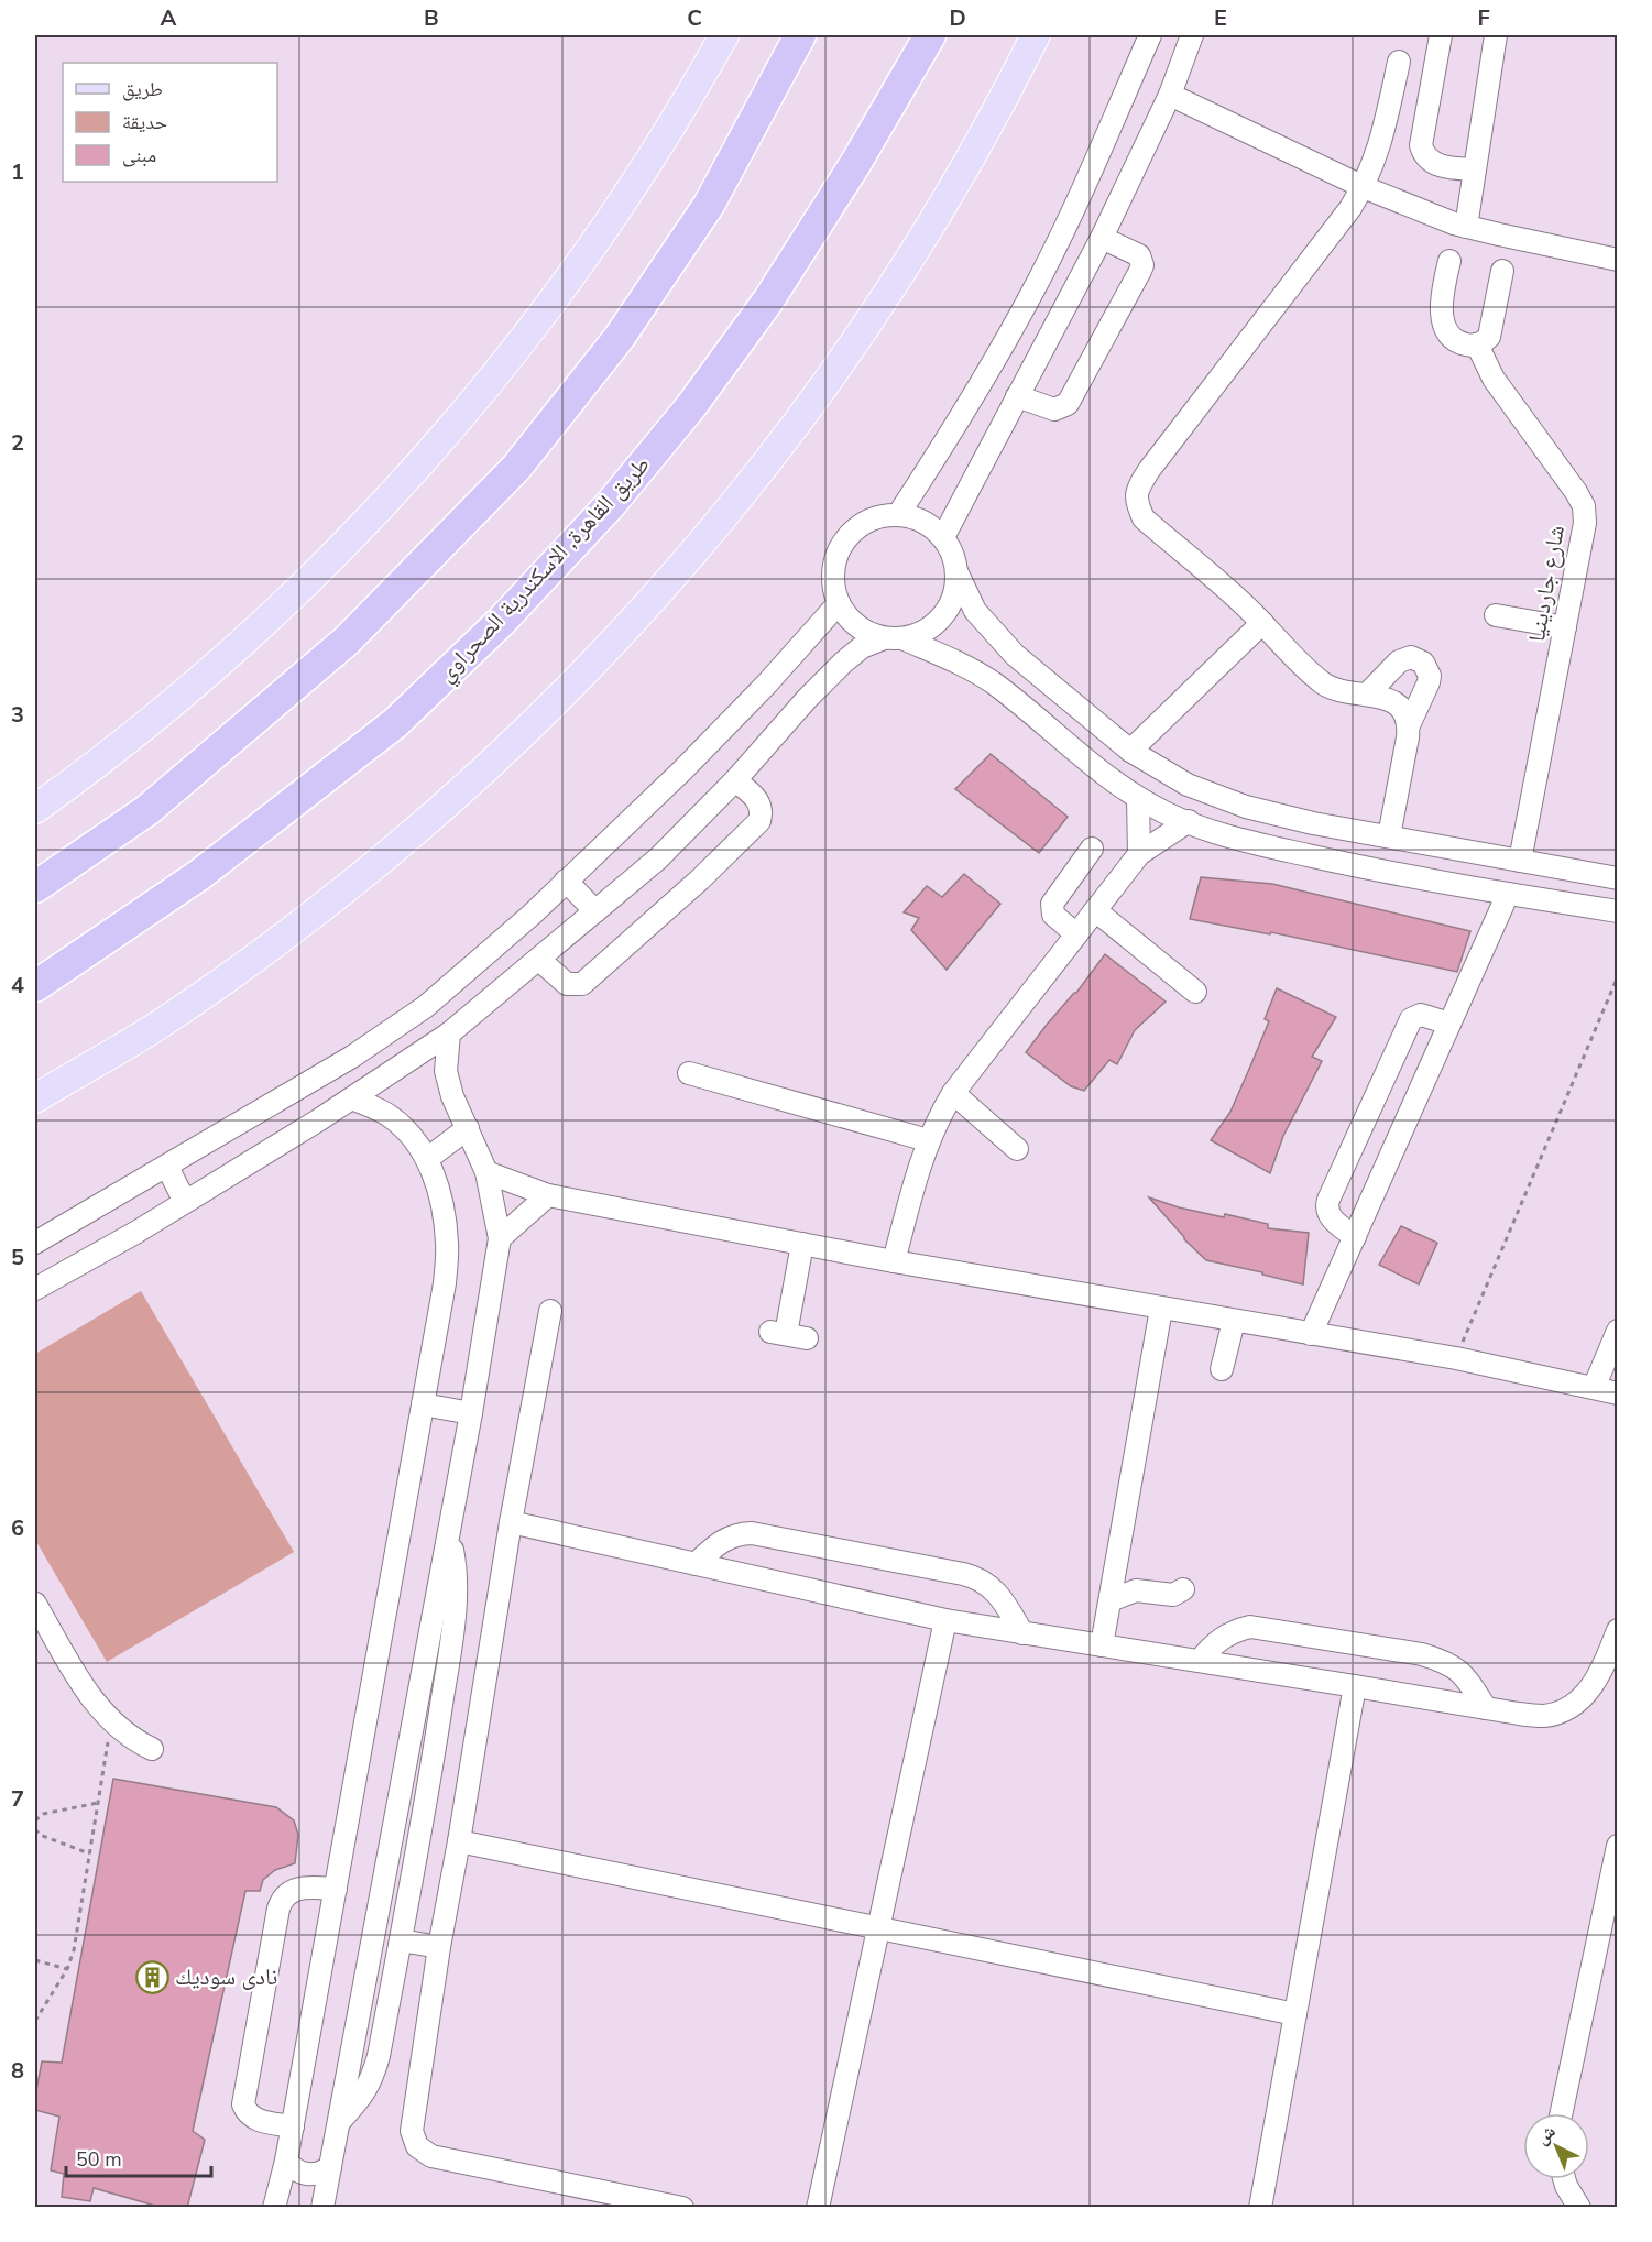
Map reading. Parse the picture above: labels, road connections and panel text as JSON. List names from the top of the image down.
{
  "streets": {
    "highway": ["طريق القاهرة, الاسكندرية الصحراوي"],
    "street": ["شارع جاردينيا"]
  },
  "places": {
    "building": ["نادى سوديك"]
  },
  "legend": ["طريق", "حديقة", "مبنى"],
  "scale_bar": "50 m",
  "north": "top left",
  "grid": {
    "columns": [
      "A",
      "B",
      "C",
      "D",
      "E",
      "F"
    ],
    "rows": [
      "1",
      "2",
      "3",
      "4",
      "5",
      "6",
      "7",
      "8"
    ]
  }
}
